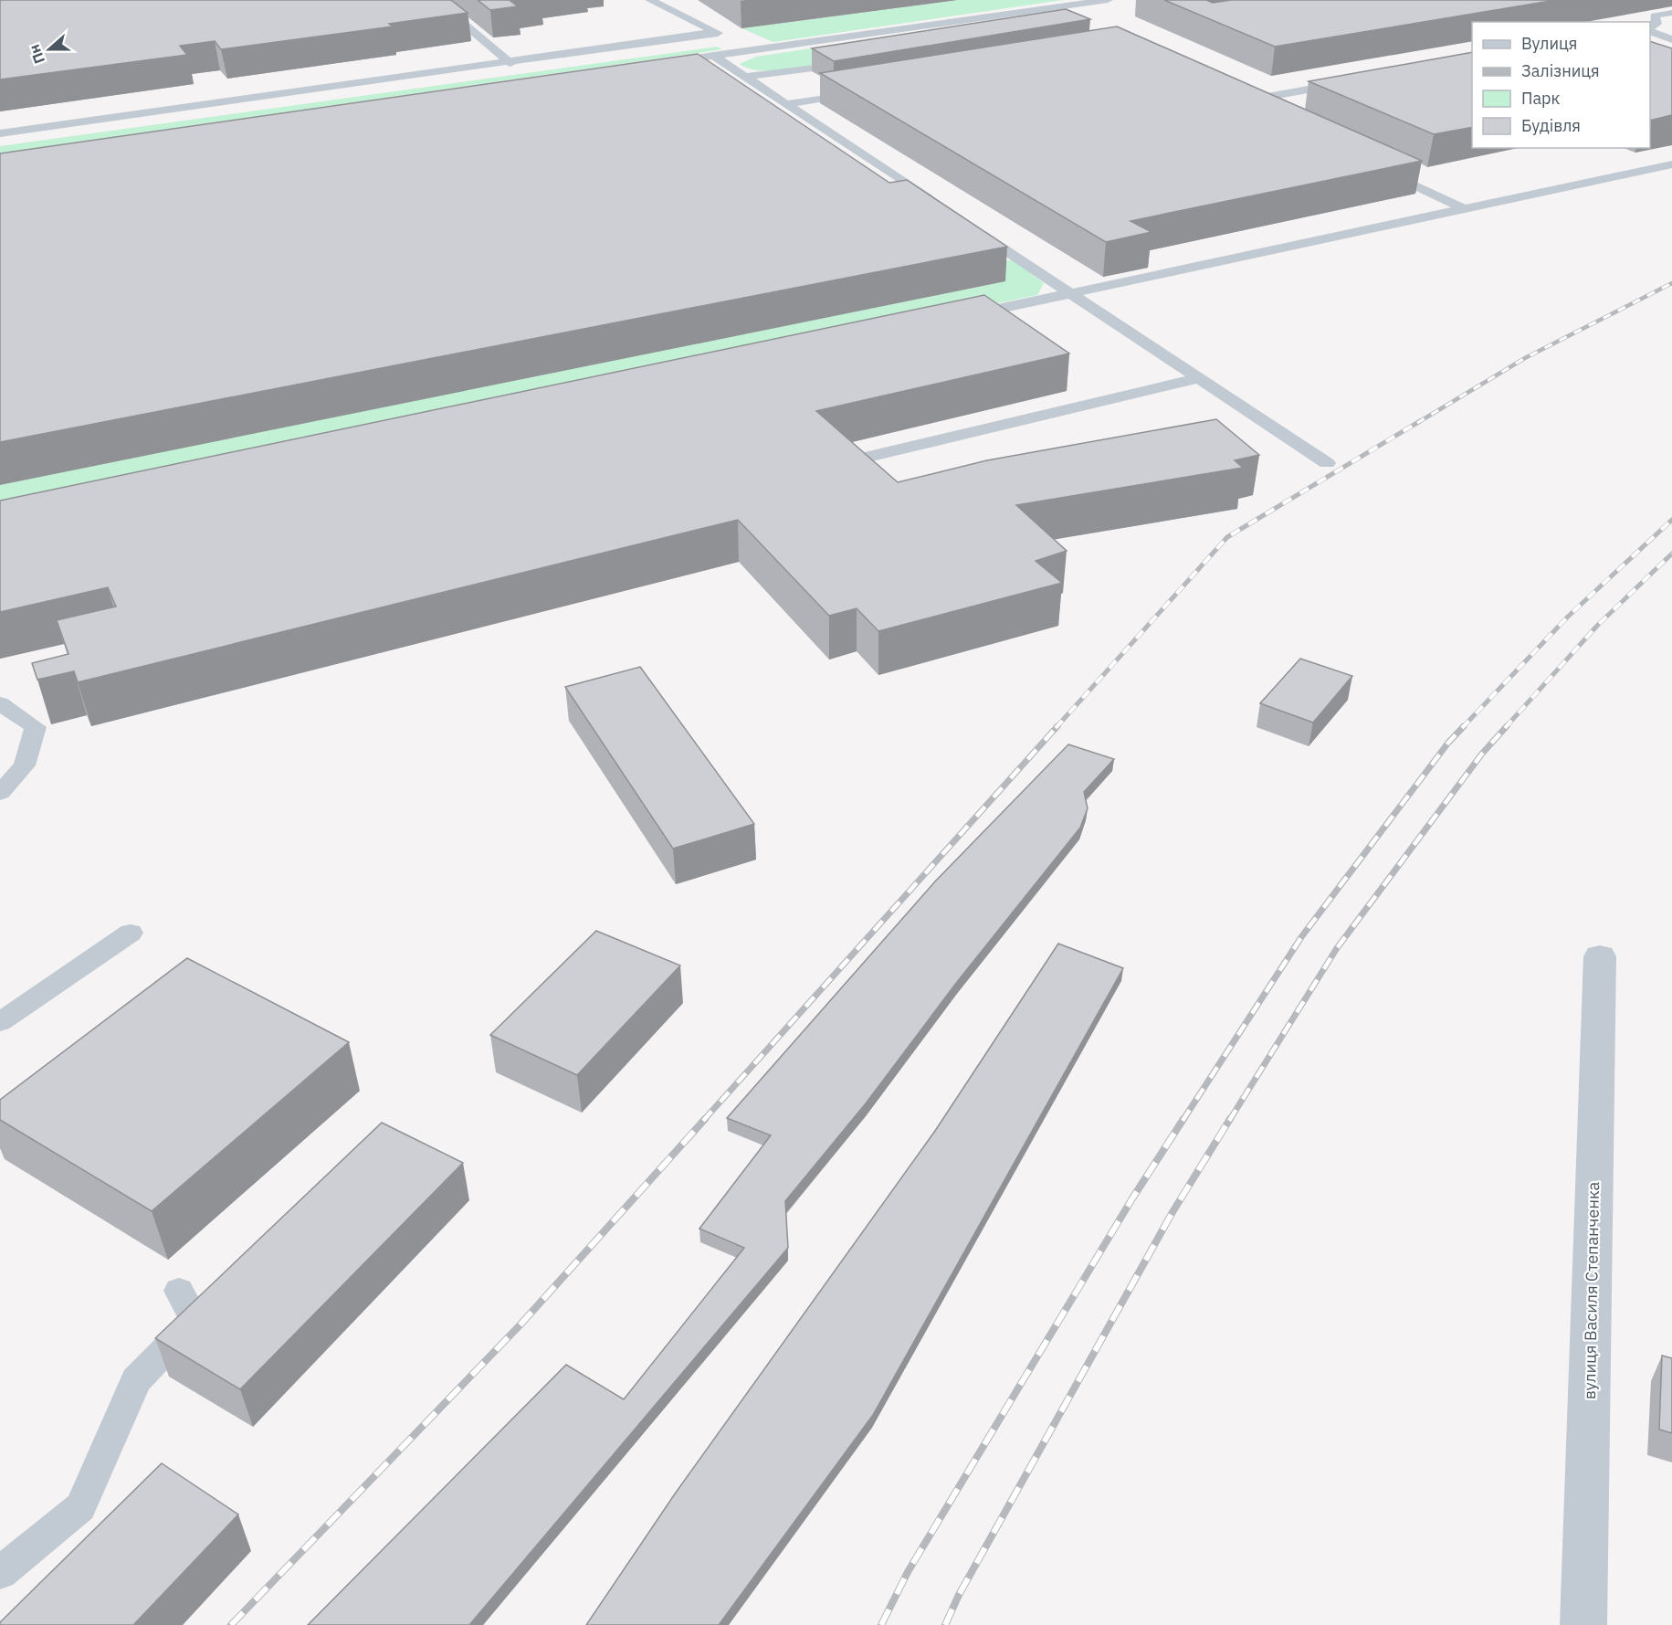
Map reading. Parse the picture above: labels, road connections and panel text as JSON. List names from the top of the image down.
{
  "streets": {
    "street": ["вулиця Василя Степанченка"]
  },
  "legend": [
    "Вулиця",
    "Залізниця",
    "Парк",
    "Будівля"
  ],
  "north": "left"
}
